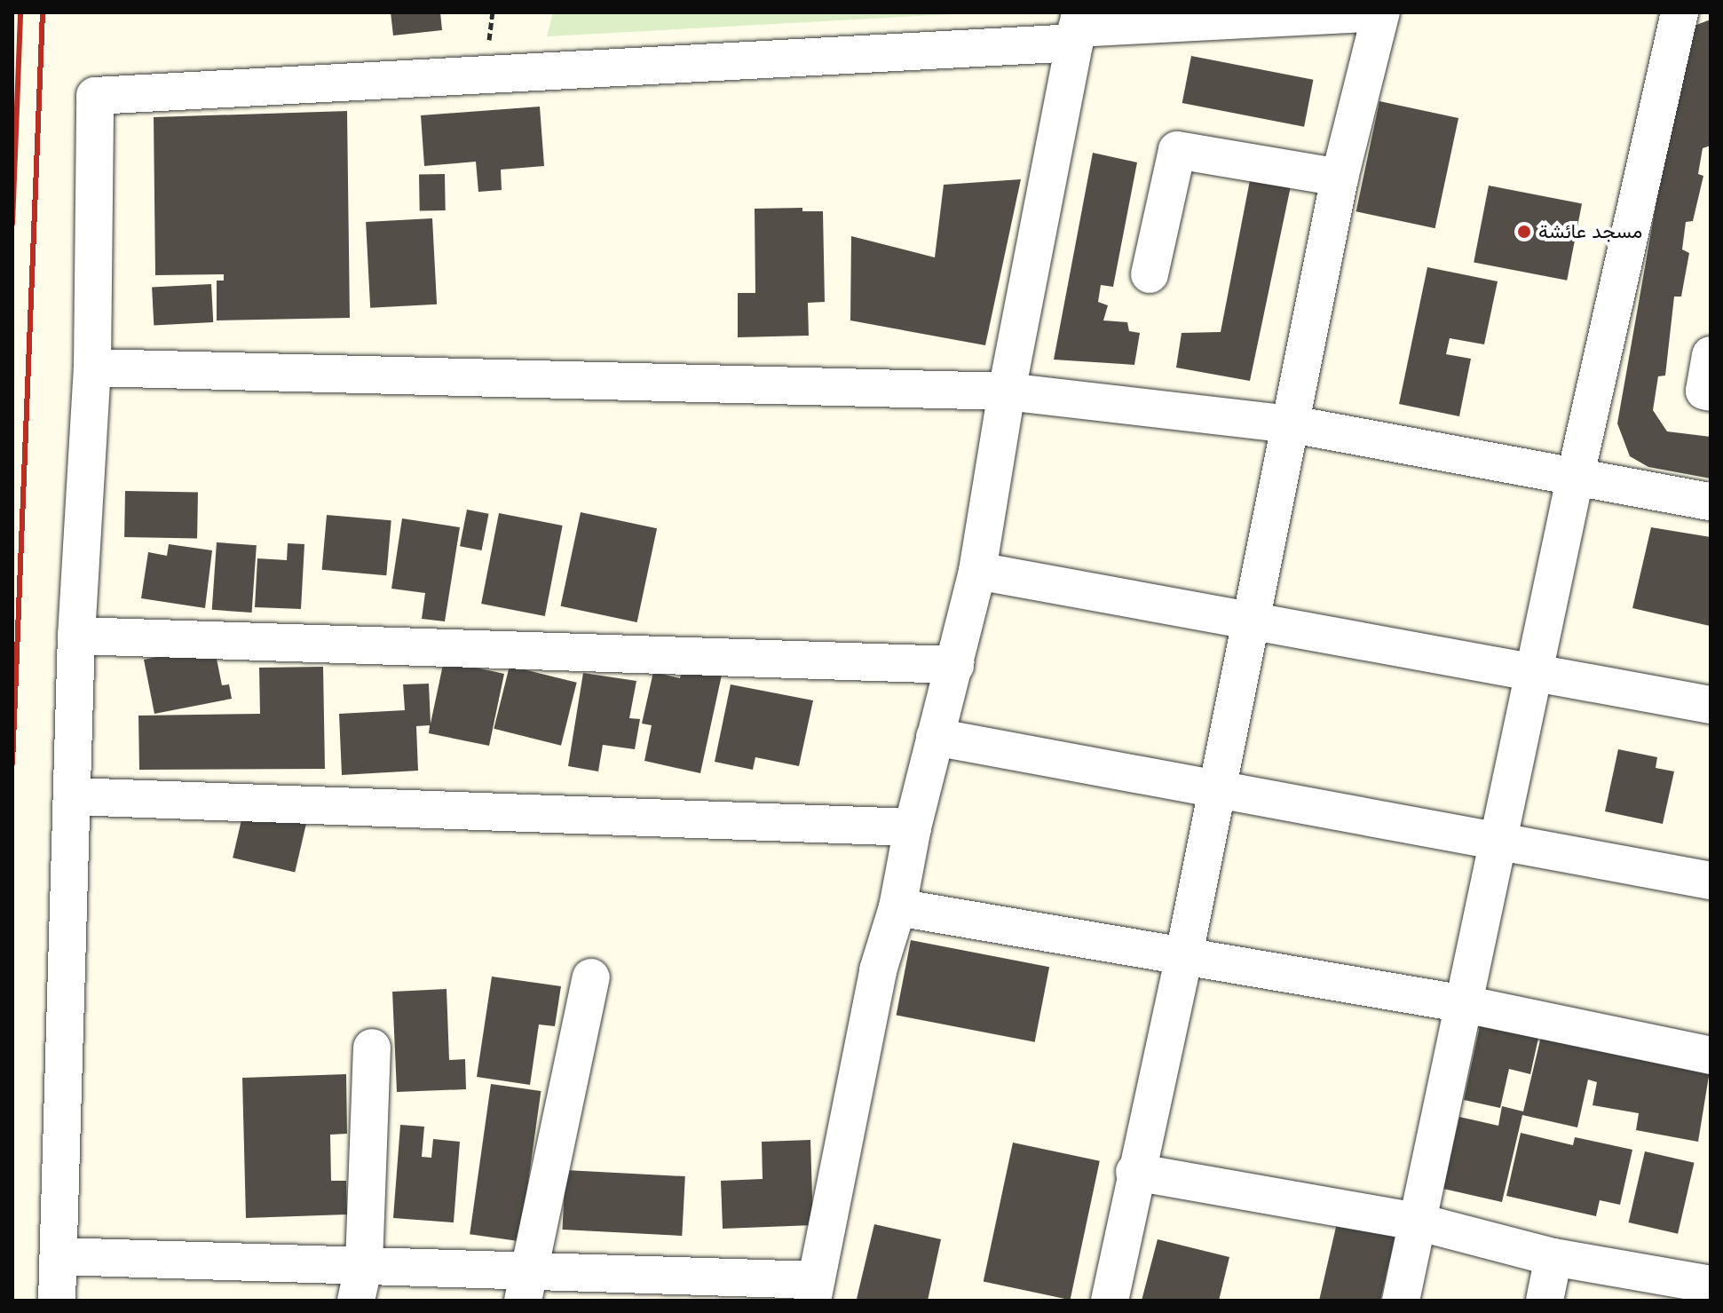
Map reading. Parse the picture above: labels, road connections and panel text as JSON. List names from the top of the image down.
{
  "places": ["مسجد عائشة"]
}
